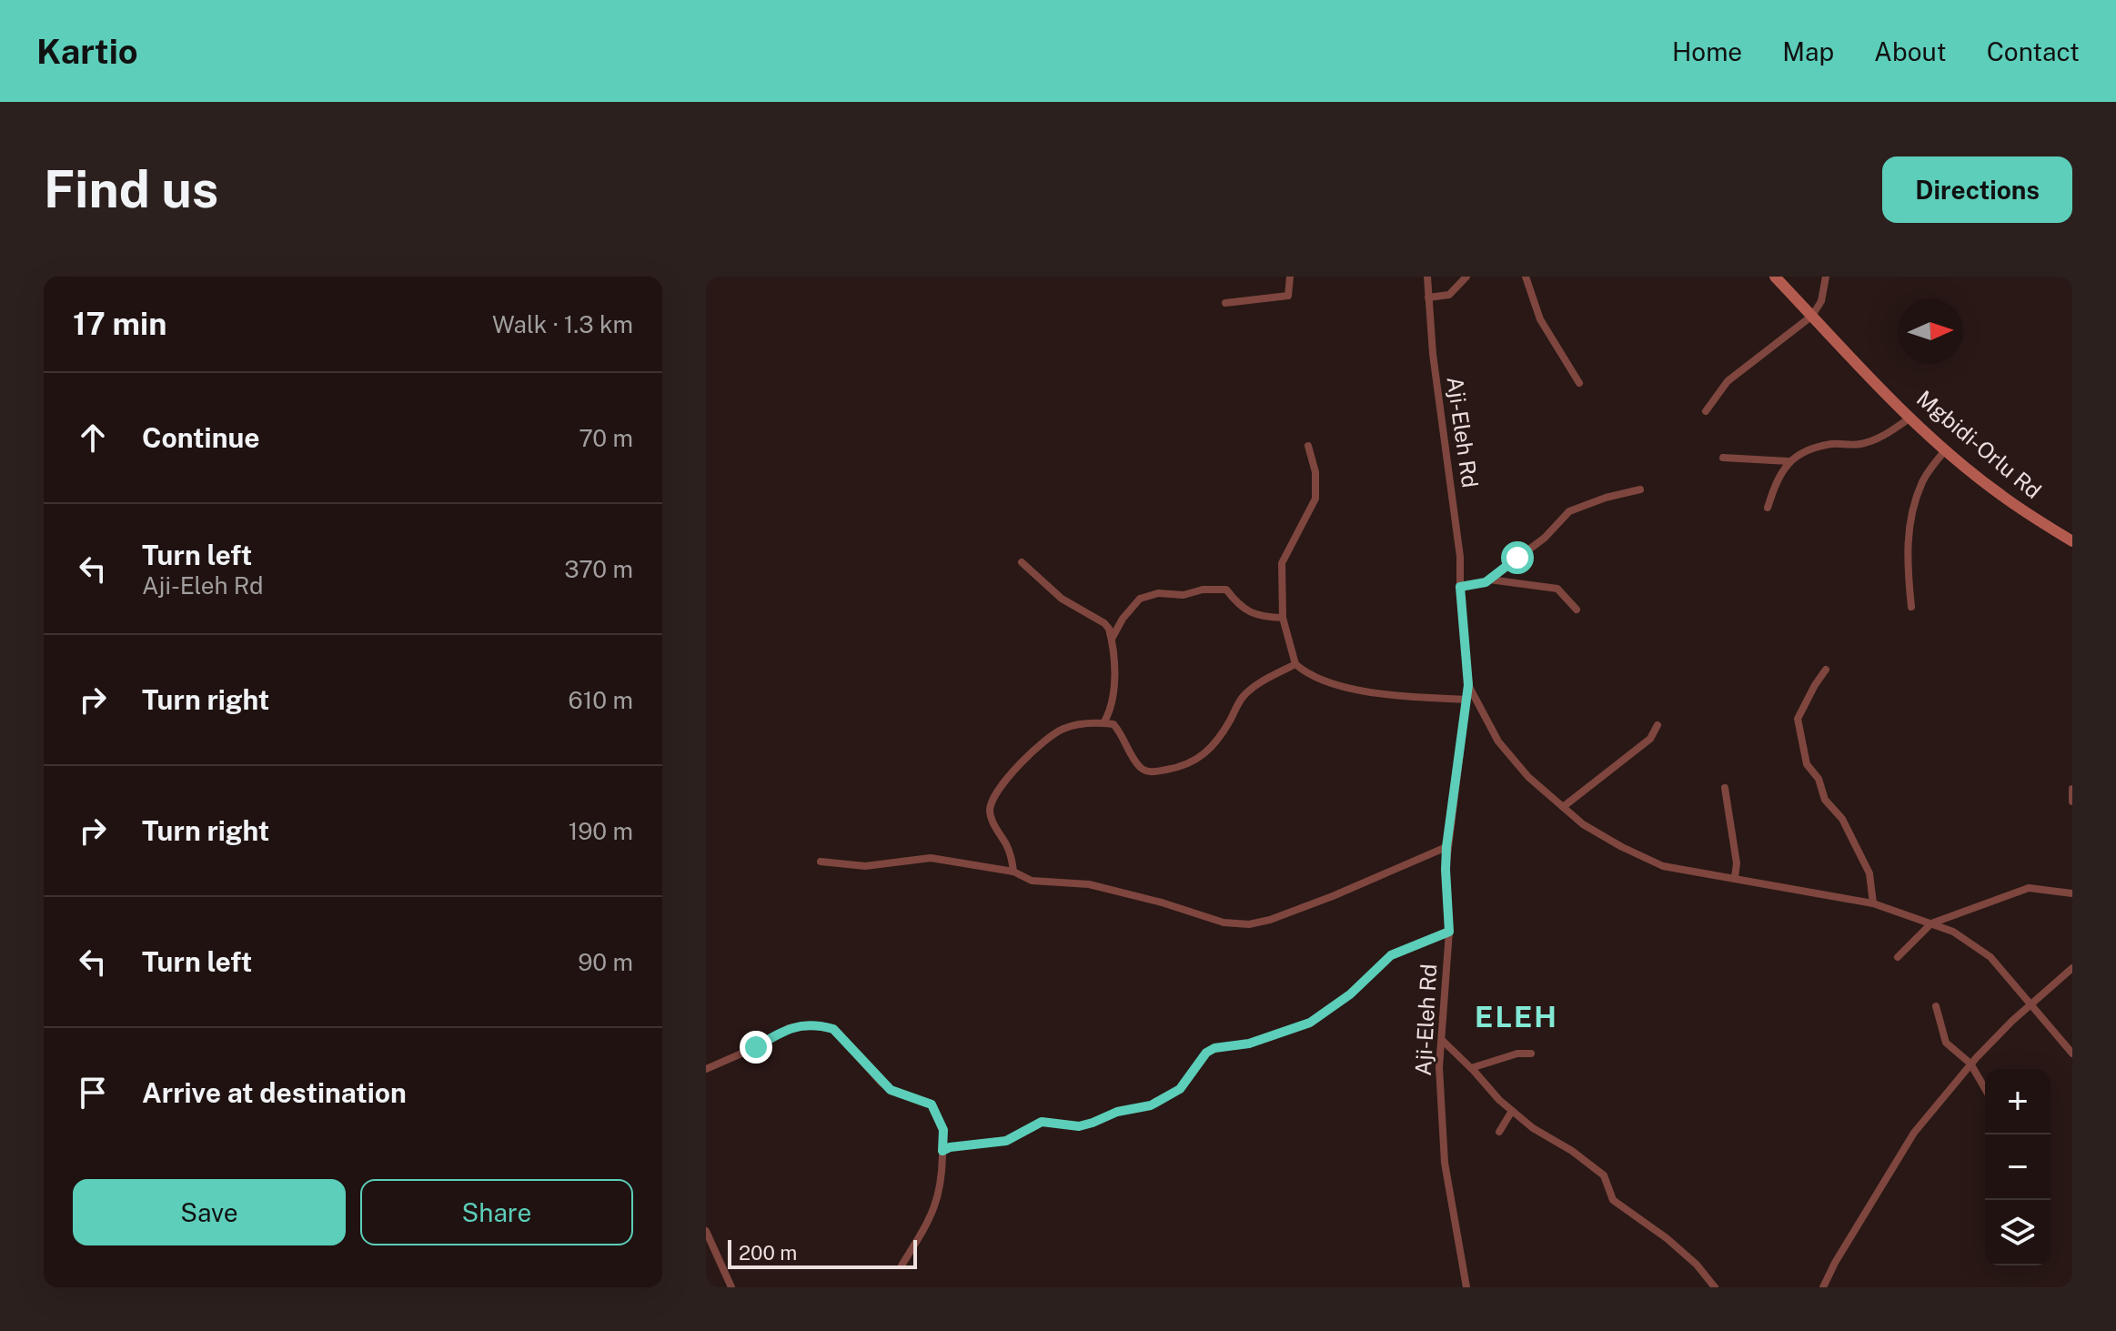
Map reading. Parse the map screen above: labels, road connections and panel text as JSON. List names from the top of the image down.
{
  "streets": {
    "main road": ["Mgbidi-Orlu Rd"],
    "street": ["Aji-Eleh Rd"]
  },
  "districts": ["ELEH"],
  "scale_bar": "200 m",
  "north": "right",
  "page": {
    "header": "Kartio",
    "nav": [
      "Home",
      "Map",
      "About",
      "Contact"
    ],
    "buttons": [
      "Directions",
      ["Save", "Share"]
    ],
    "title": "Find us",
    "heading": ["17 min", "Walk · 1.3 km"],
    "list": [
      ["Continue", "70 m"],
      ["Turn left", "Aji-Eleh Rd", "370 m"],
      ["Turn right", "610 m"],
      ["Turn right", "190 m"],
      ["Turn left", "90 m"],
      "Arrive at destination"
    ],
    "map_buttons": ["+", "−"],
    "scale": "200 m"
  }
}
